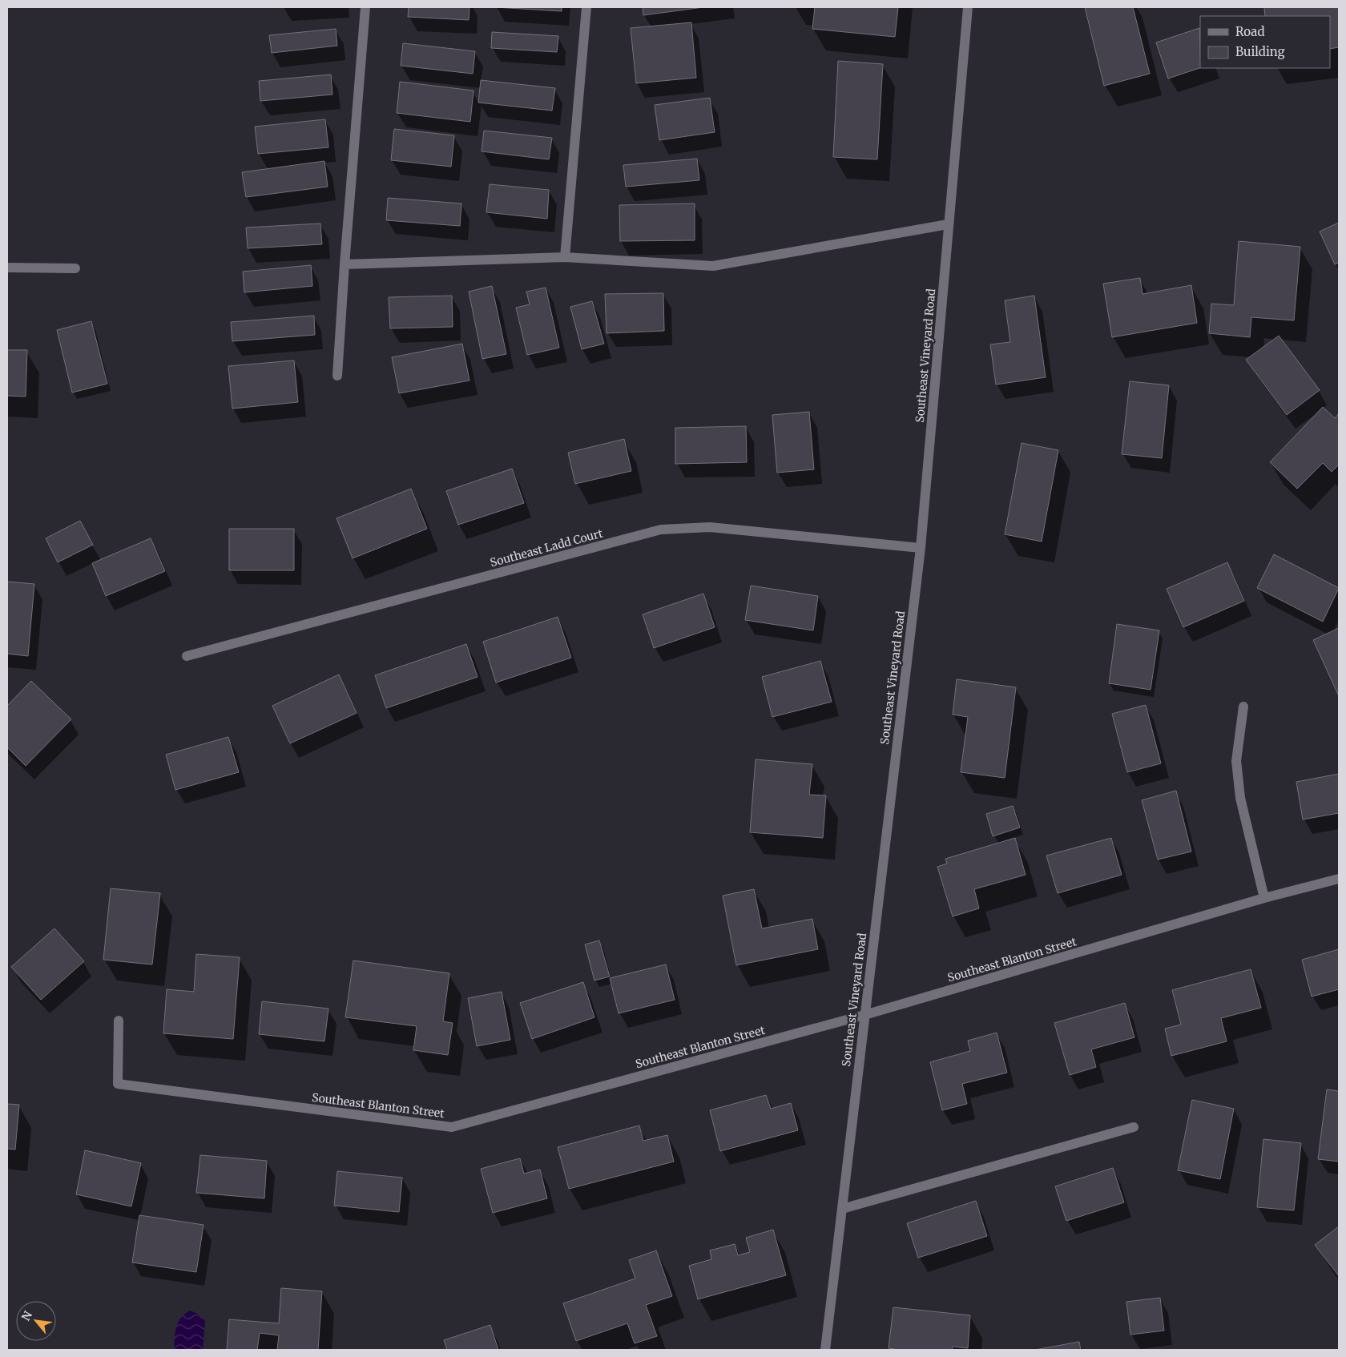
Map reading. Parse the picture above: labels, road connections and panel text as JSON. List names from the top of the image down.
{
  "streets": {
    "street": ["Southeast Vineyard Road", "Southeast Ladd Court", "Southeast Blanton Street"]
  },
  "crossings": [
    ["Southeast Vineyard Road", "Southeast Ladd Court"],
    ["Southeast Vineyard Road", "Southeast Blanton Street"]
  ],
  "legend": ["Road", "Building"],
  "north": "top left"
}
